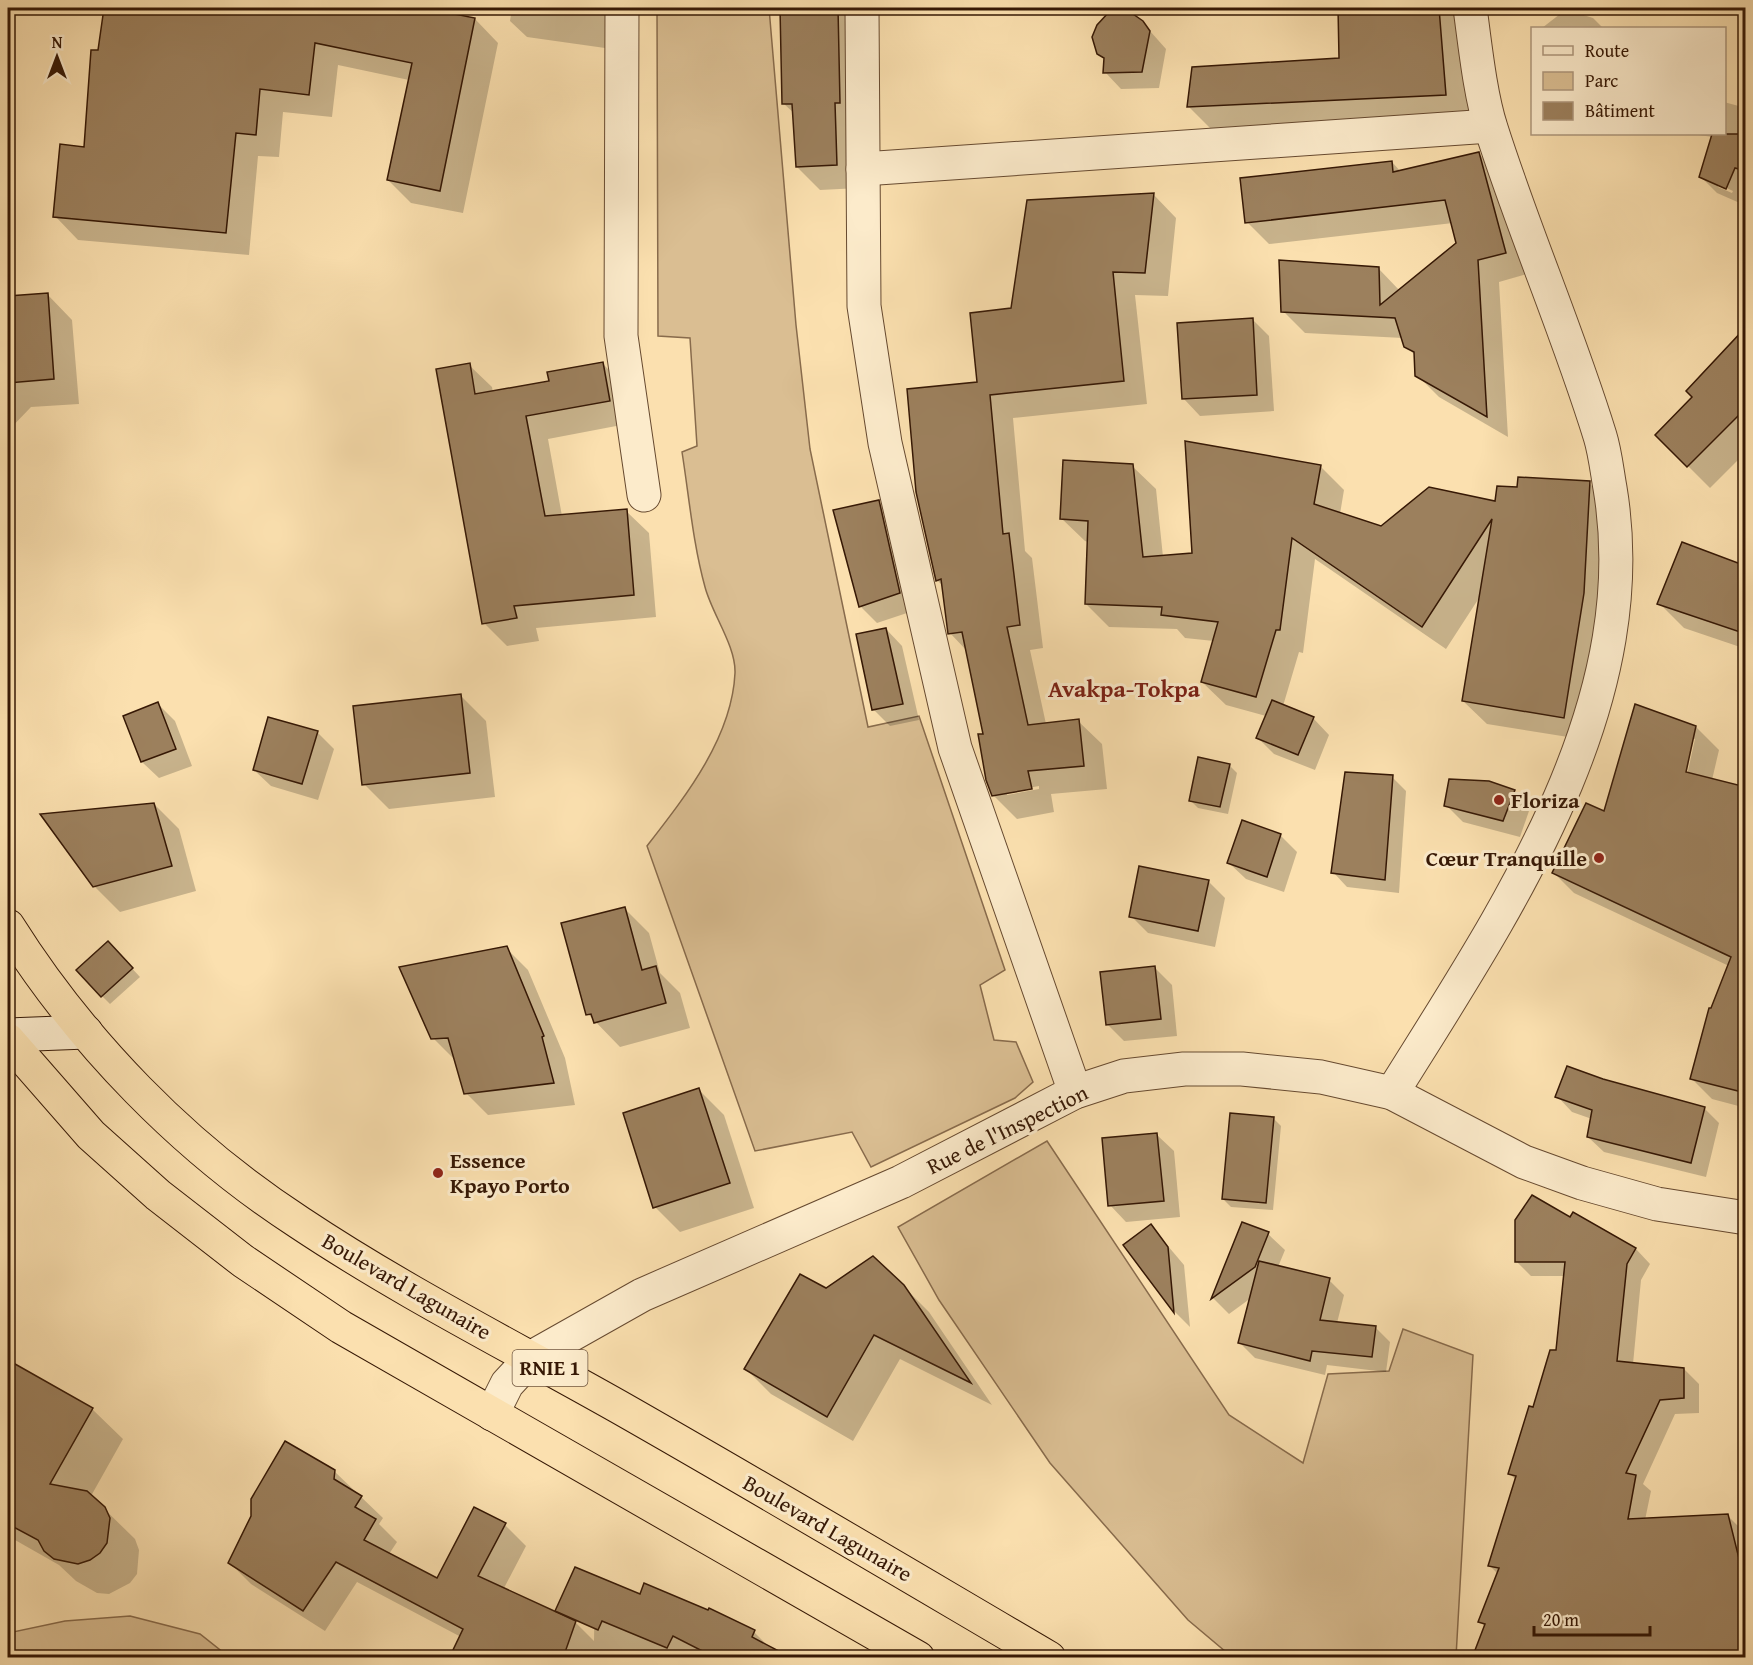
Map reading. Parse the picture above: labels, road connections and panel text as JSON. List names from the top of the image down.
{
  "streets": {
    "highway": ["Boulevard Lagunaire", "RNIE 1"],
    "street": ["Rue de l'Inspection"]
  },
  "crossings": [
    ["Rue de l'Inspection", "Boulevard Lagunaire"],
    ["Boulevard Lagunaire", "RNIE 1"]
  ],
  "districts": ["Avakpa-Tokpa"],
  "places": ["Floriza", "Cœur Tranquille", "Essence Kpayo Porto"],
  "legend": ["Route", "Parc", "Bâtiment"],
  "scale_bar": "20 m",
  "north": "top"
}
